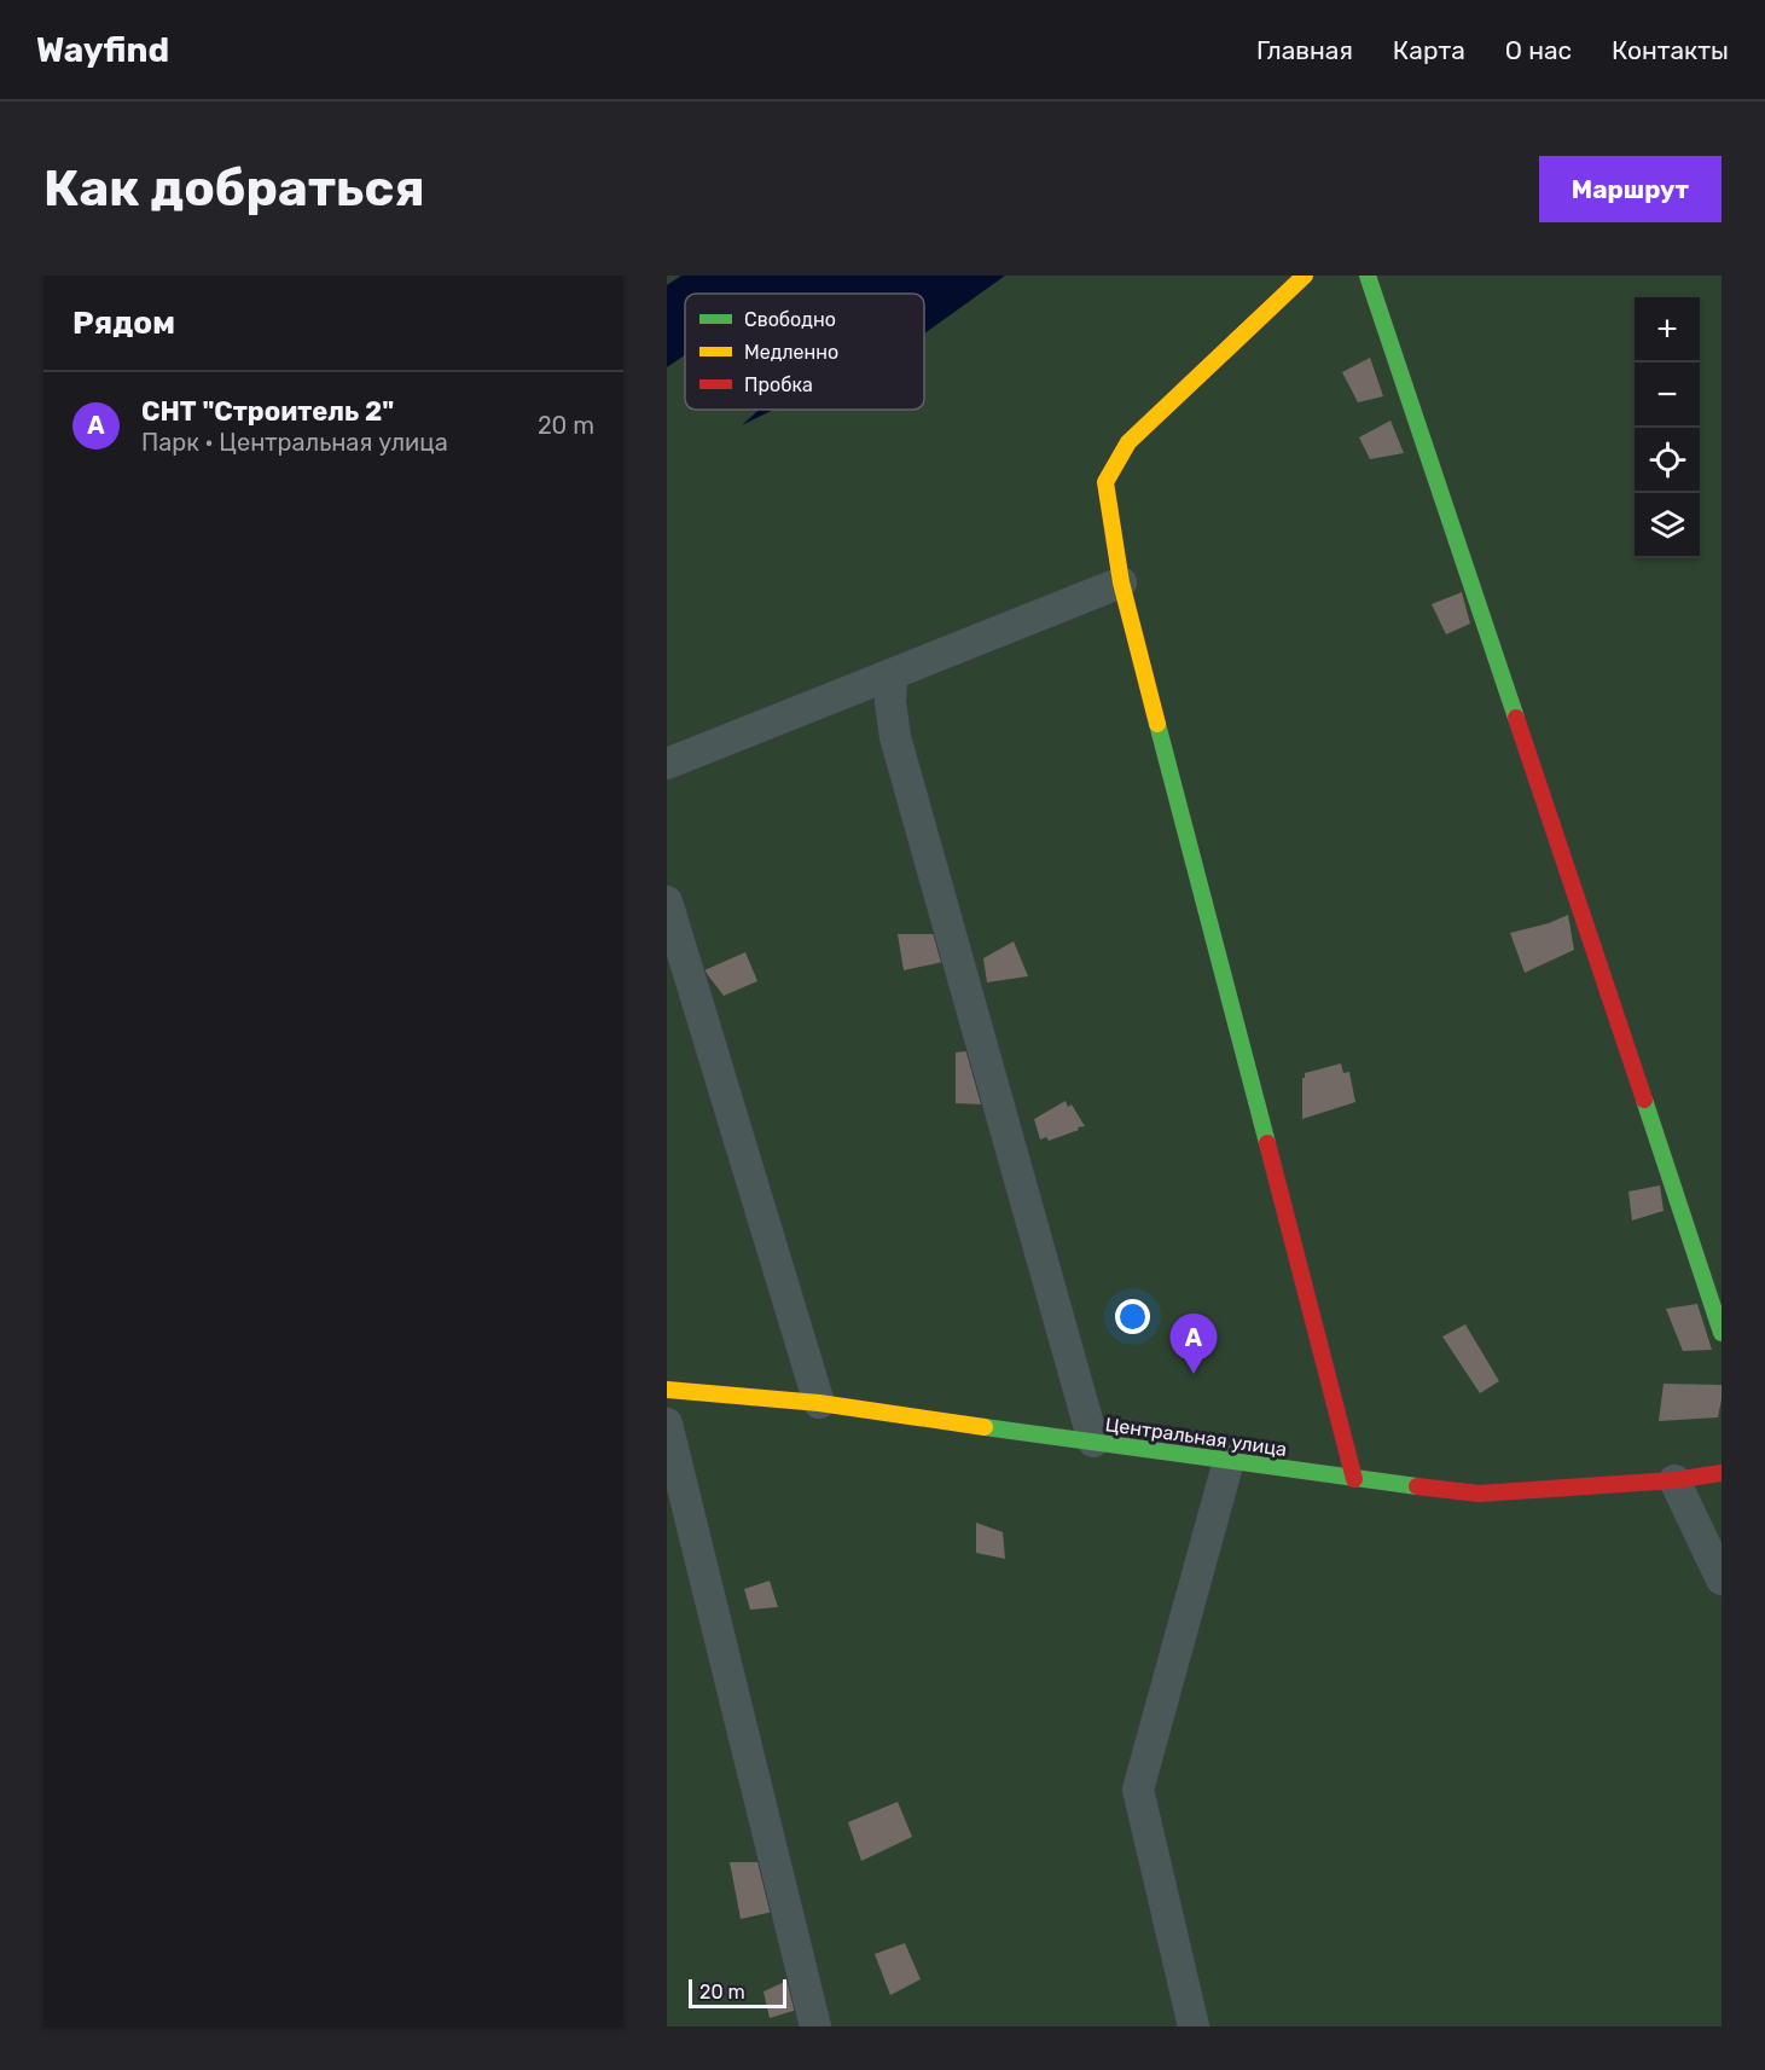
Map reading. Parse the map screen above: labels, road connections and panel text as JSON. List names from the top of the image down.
{
  "streets": {
    "street": ["Центральная улица"]
  },
  "legend": ["Свободно", "Медленно", "Пробка"],
  "scale_bar": "20 m",
  "page": {
    "header": "Wayfind",
    "nav": [
      "Главная",
      "Карта",
      "О нас",
      "Контакты"
    ],
    "buttons": "Маршрут",
    "title": "Как добраться",
    "heading": "Рядом",
    "map_buttons": ["+", "−"],
    "list": [
      {
        "mark": "A",
        "name": "СНТ \"Строитель 2\"",
        "note": "Парк · Центральная улица",
        "value": "20 m"
      }
    ],
    "pins": "A",
    "scale": "20 m"
  }
}
